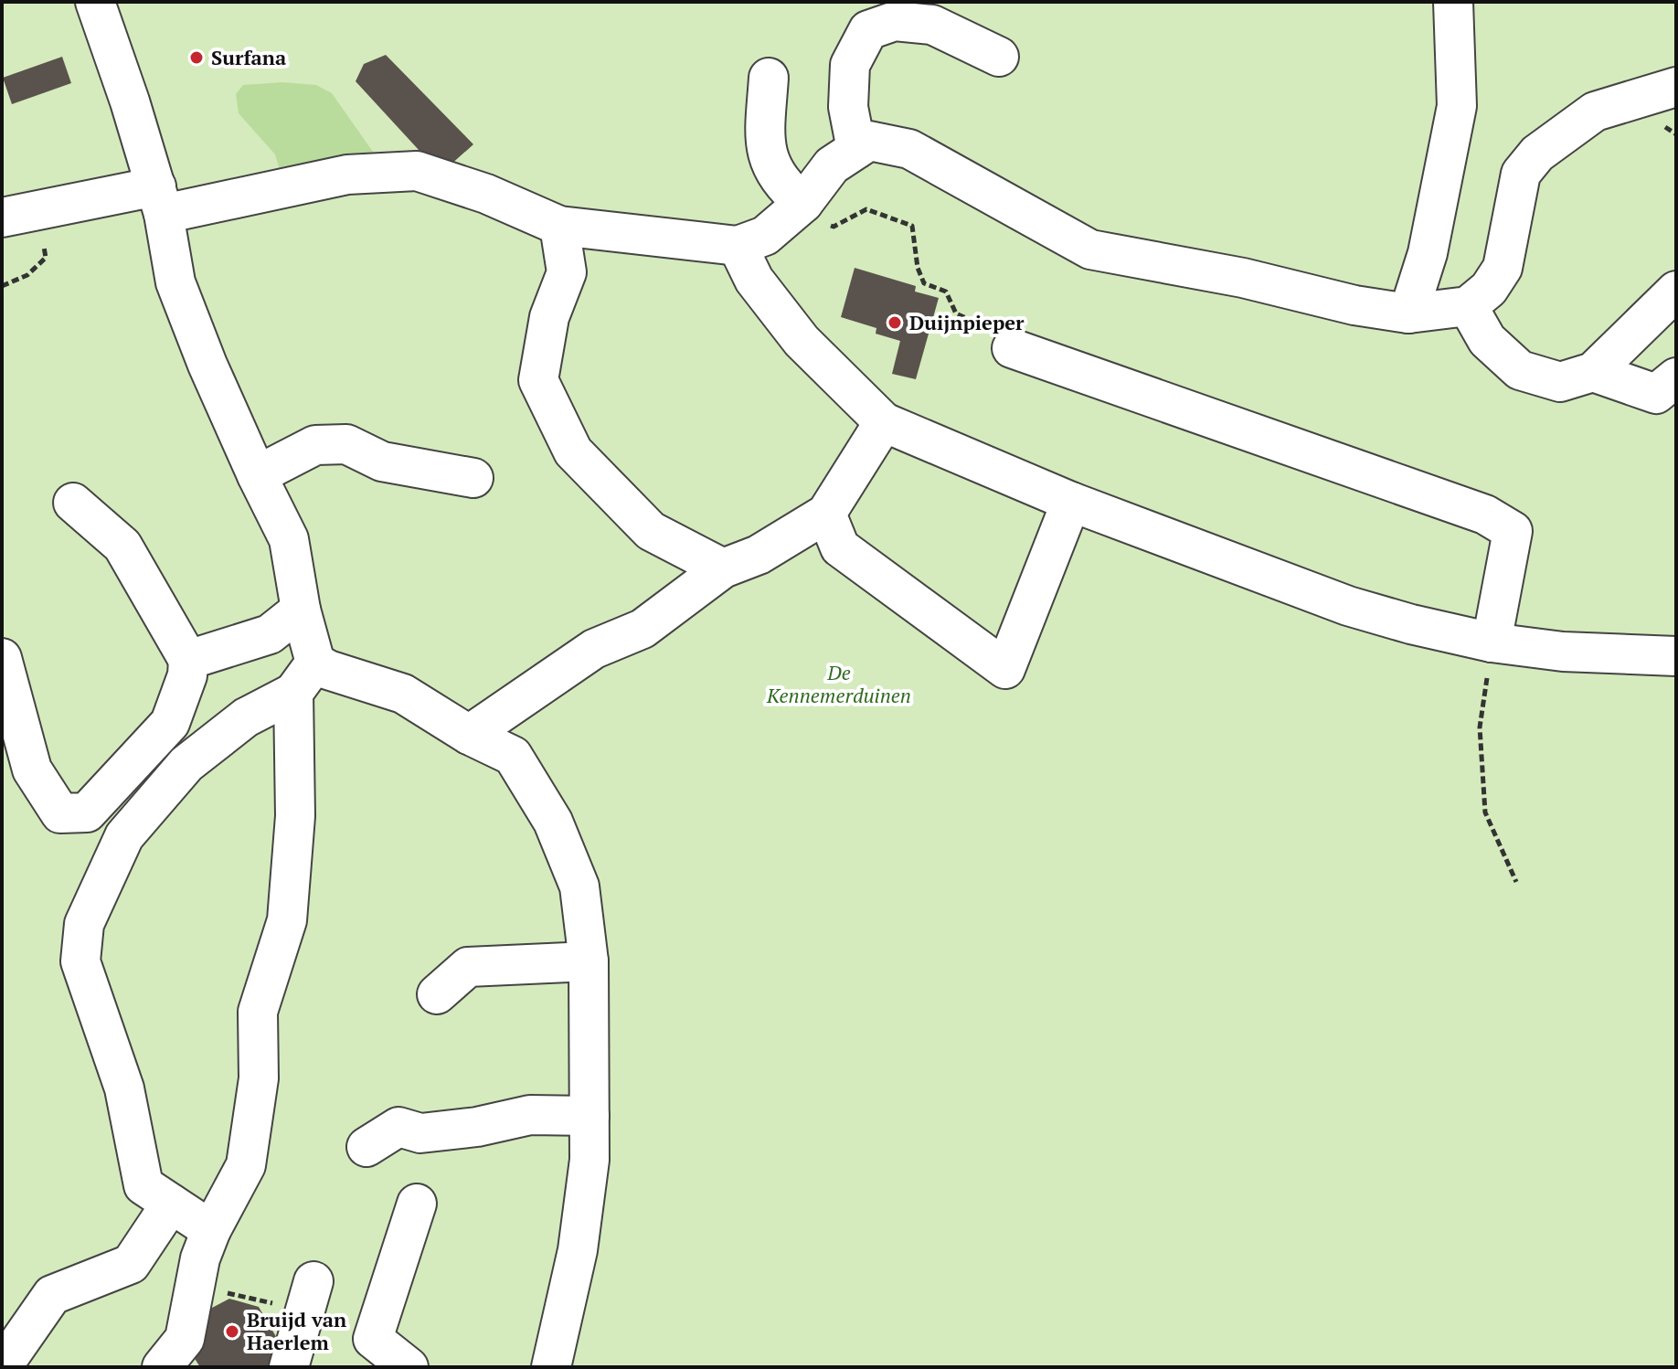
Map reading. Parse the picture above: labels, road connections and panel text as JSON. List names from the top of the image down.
{
  "parks": ["De Kennemerduinen"],
  "places": ["Surfana", "Duijnpieper", "Bruijd van Haerlem"]
}
